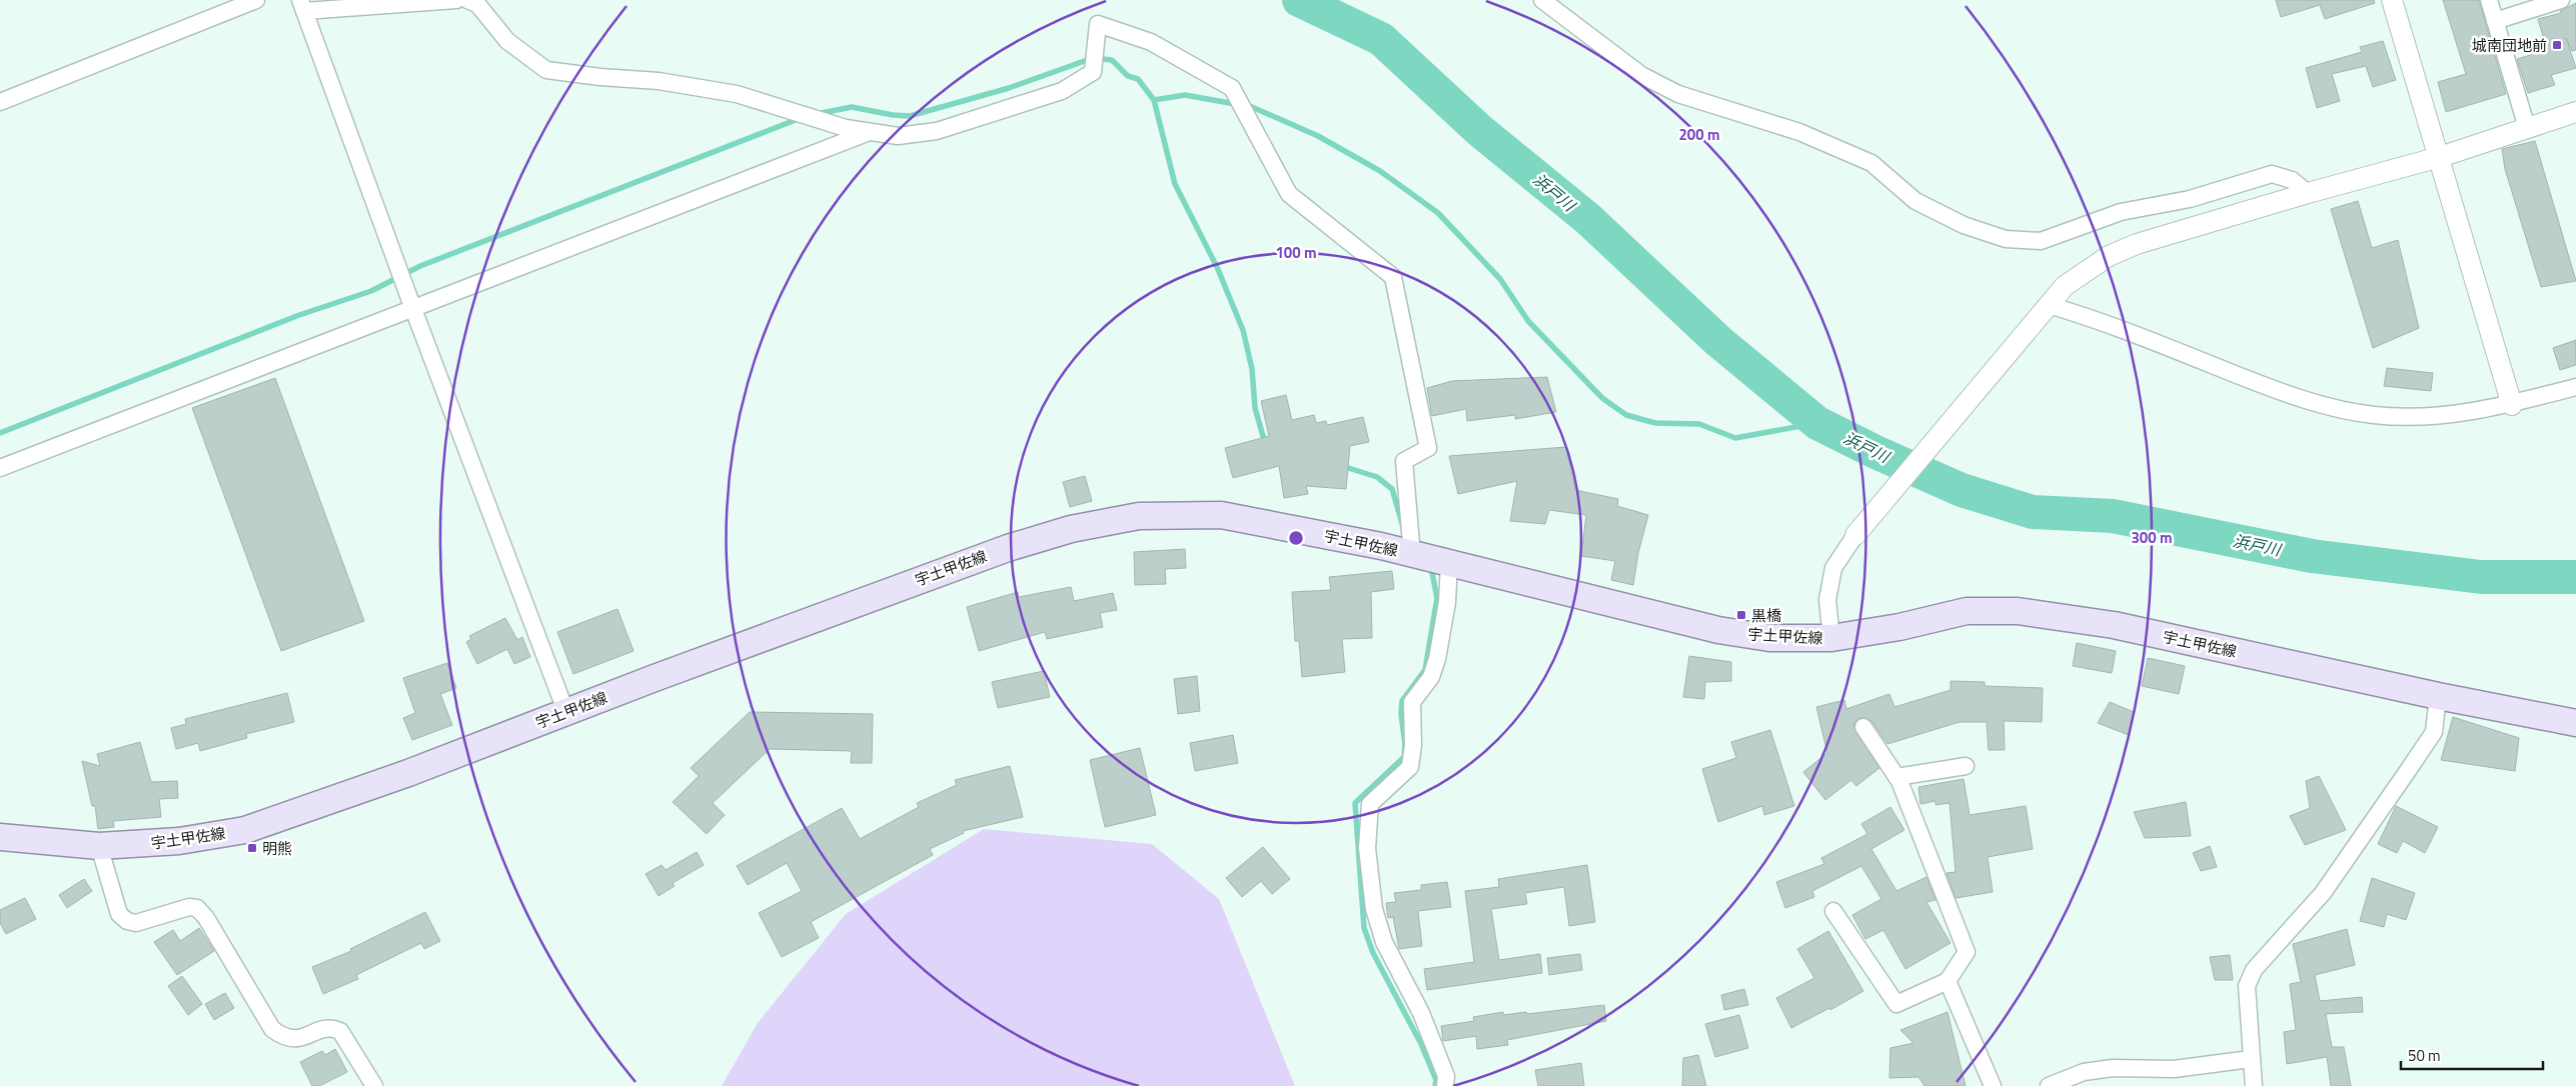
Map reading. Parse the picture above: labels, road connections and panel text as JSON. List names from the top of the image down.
{
  "streets": {
    "main road": ["宇土甲佐線"]
  },
  "water": ["浜戸川"],
  "places": {
    "transit": ["城南団地前", "黒橋", "明熊"]
  },
  "scale_bar": "50 m",
  "rings": ["200 m", "100 m", "300 m"]
}
